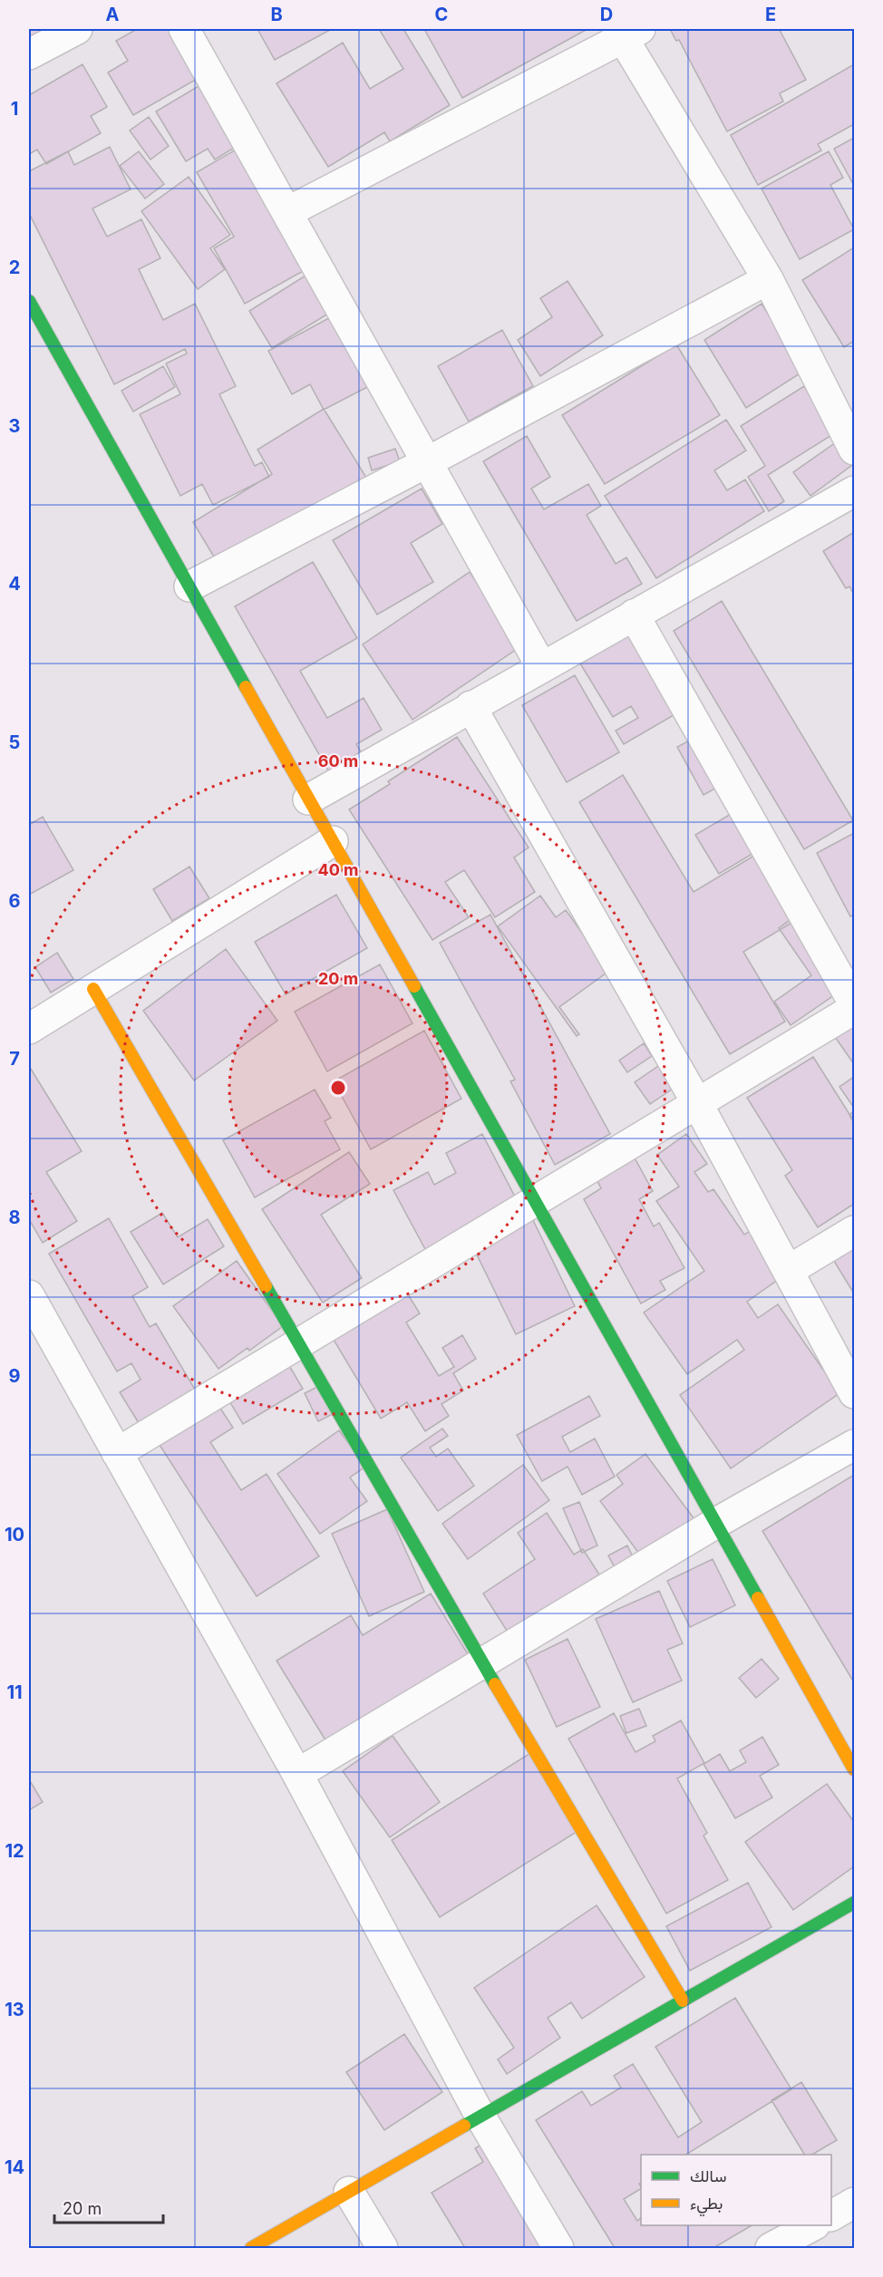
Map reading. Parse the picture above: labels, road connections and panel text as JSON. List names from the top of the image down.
{
  "legend": ["سالك", "بطيء"],
  "scale_bar": "20 m",
  "grid": {
    "columns": [
      "A",
      "B",
      "C",
      "D",
      "E"
    ],
    "rows": [
      "1",
      "2",
      "3",
      "4",
      "5",
      "6",
      "7",
      "8",
      "9",
      "10",
      "11",
      "12",
      "13",
      "14"
    ]
  },
  "rings": ["60 m", "40 m", "20 m"]
}
